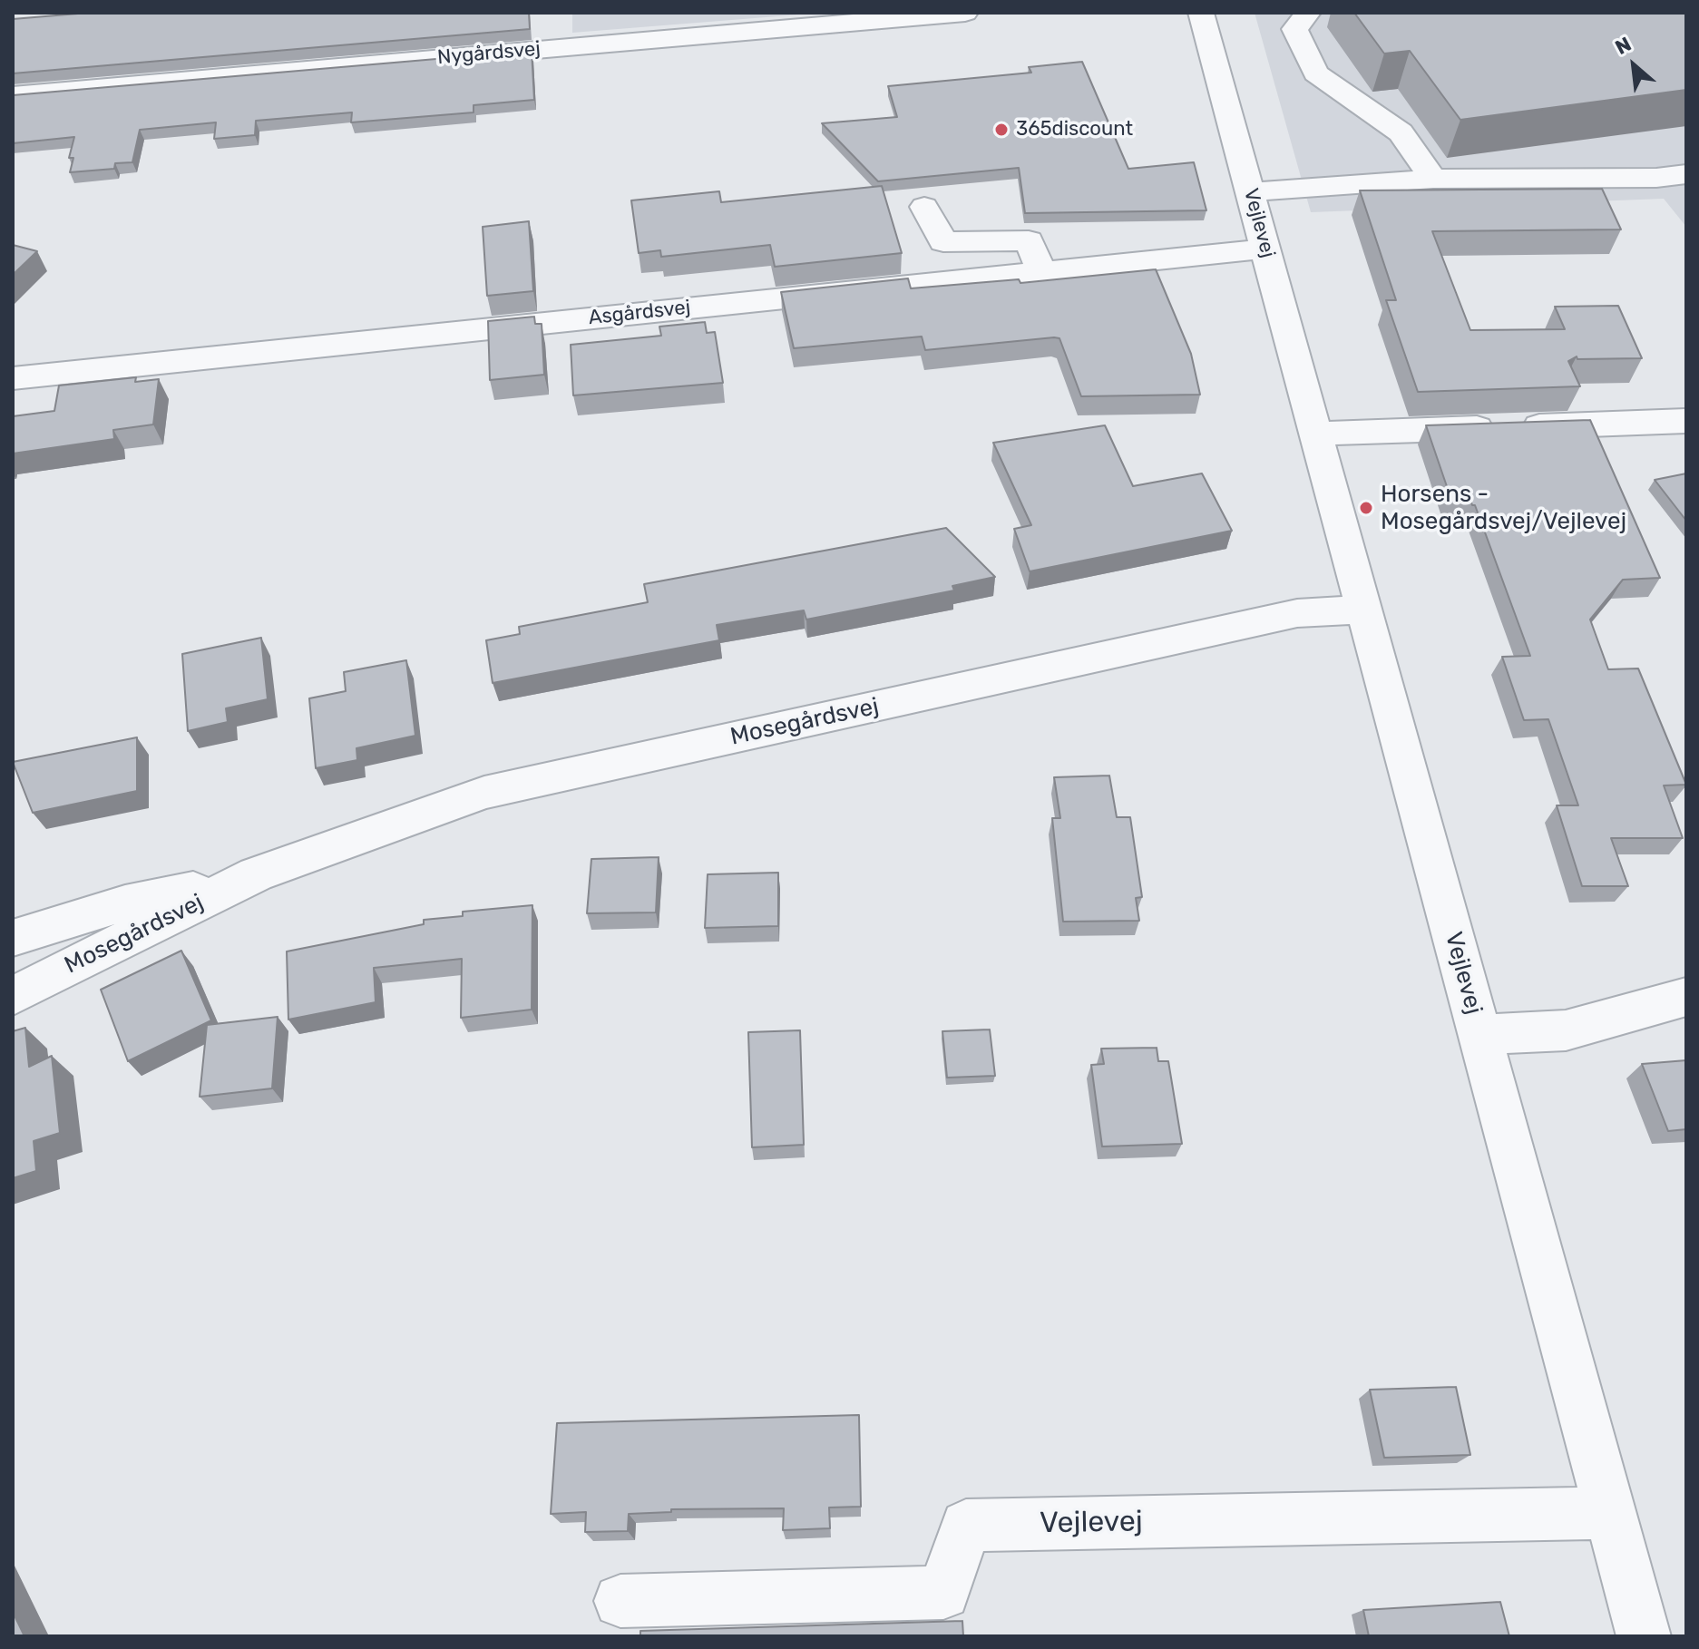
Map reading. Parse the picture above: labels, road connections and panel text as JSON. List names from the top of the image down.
{
  "streets": {
    "street": [
      "Nygårdsvej",
      "Vejlevej",
      "Asgårdsvej",
      "Mosegårdsvej"
    ]
  },
  "crossings": [
    ["Vejlevej", "Asgårdsvej"],
    ["Vejlevej", "Mosegårdsvej"]
  ],
  "places": ["365discount", "Horsens - Mosegårdsvej/Vejlevej"],
  "north": "top left"
}
